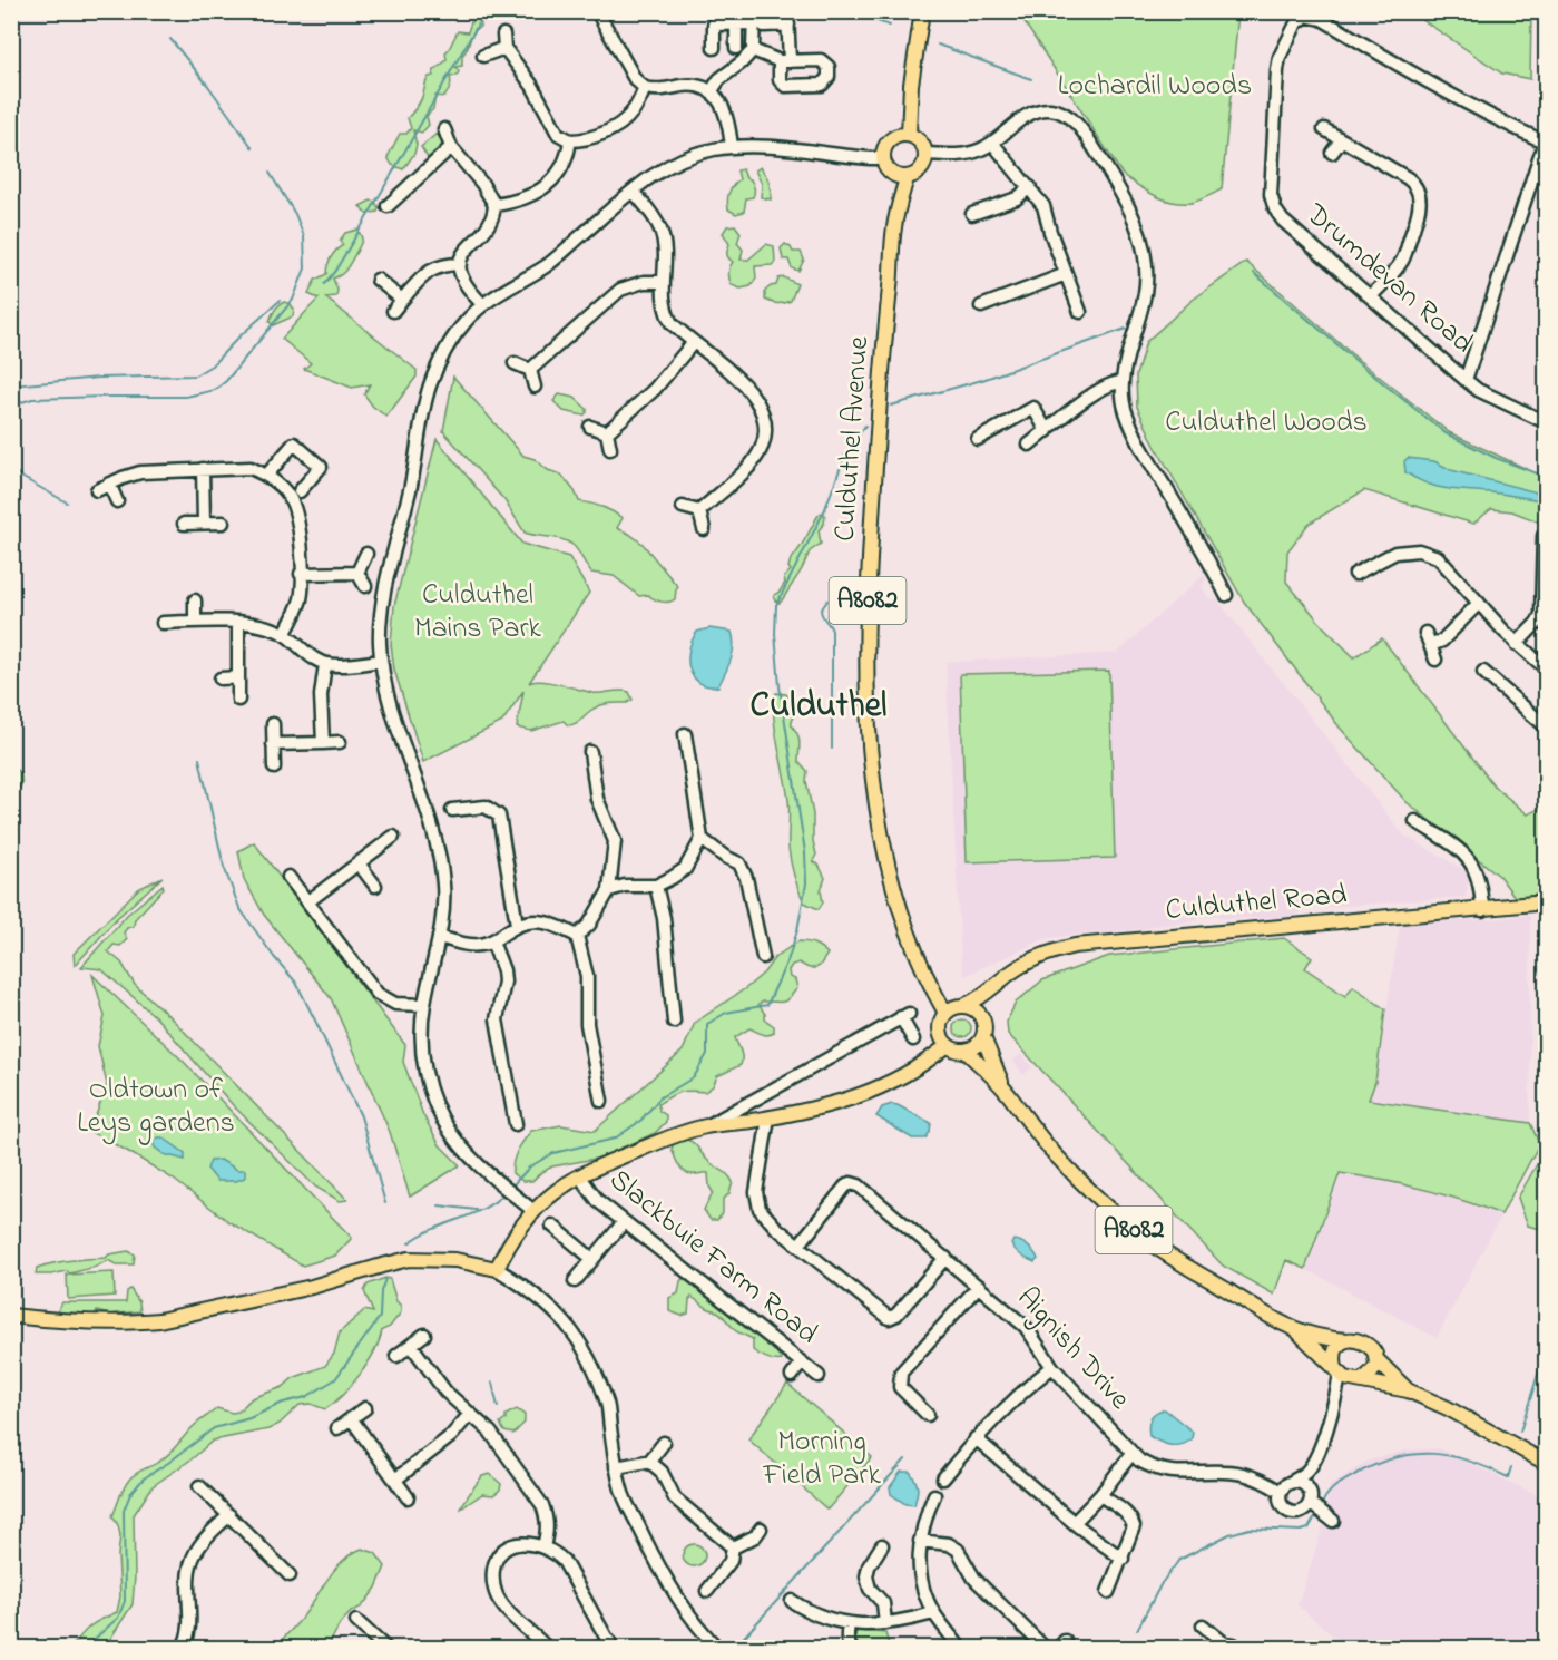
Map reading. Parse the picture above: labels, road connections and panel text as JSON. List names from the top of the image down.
{
  "streets": {
    "main road": ["Culduthel Avenue", "A8082", "Culduthel Road"],
    "street": ["Drumdevan Road", "Slackbuie Farm Road", "Aignish Drive"]
  },
  "crossings": [
    ["Culduthel Avenue", "A8082"],
    ["Culduthel Avenue", "Culduthel Road"],
    ["A8082", "Culduthel Road"]
  ],
  "districts": ["Culduthel"],
  "parks": [
    "Lochardil Woods",
    "Culduthel Woods",
    "Culduthel Mains Park",
    "Oldtown of Leys gardens",
    "Morning Field Park"
  ]
}
